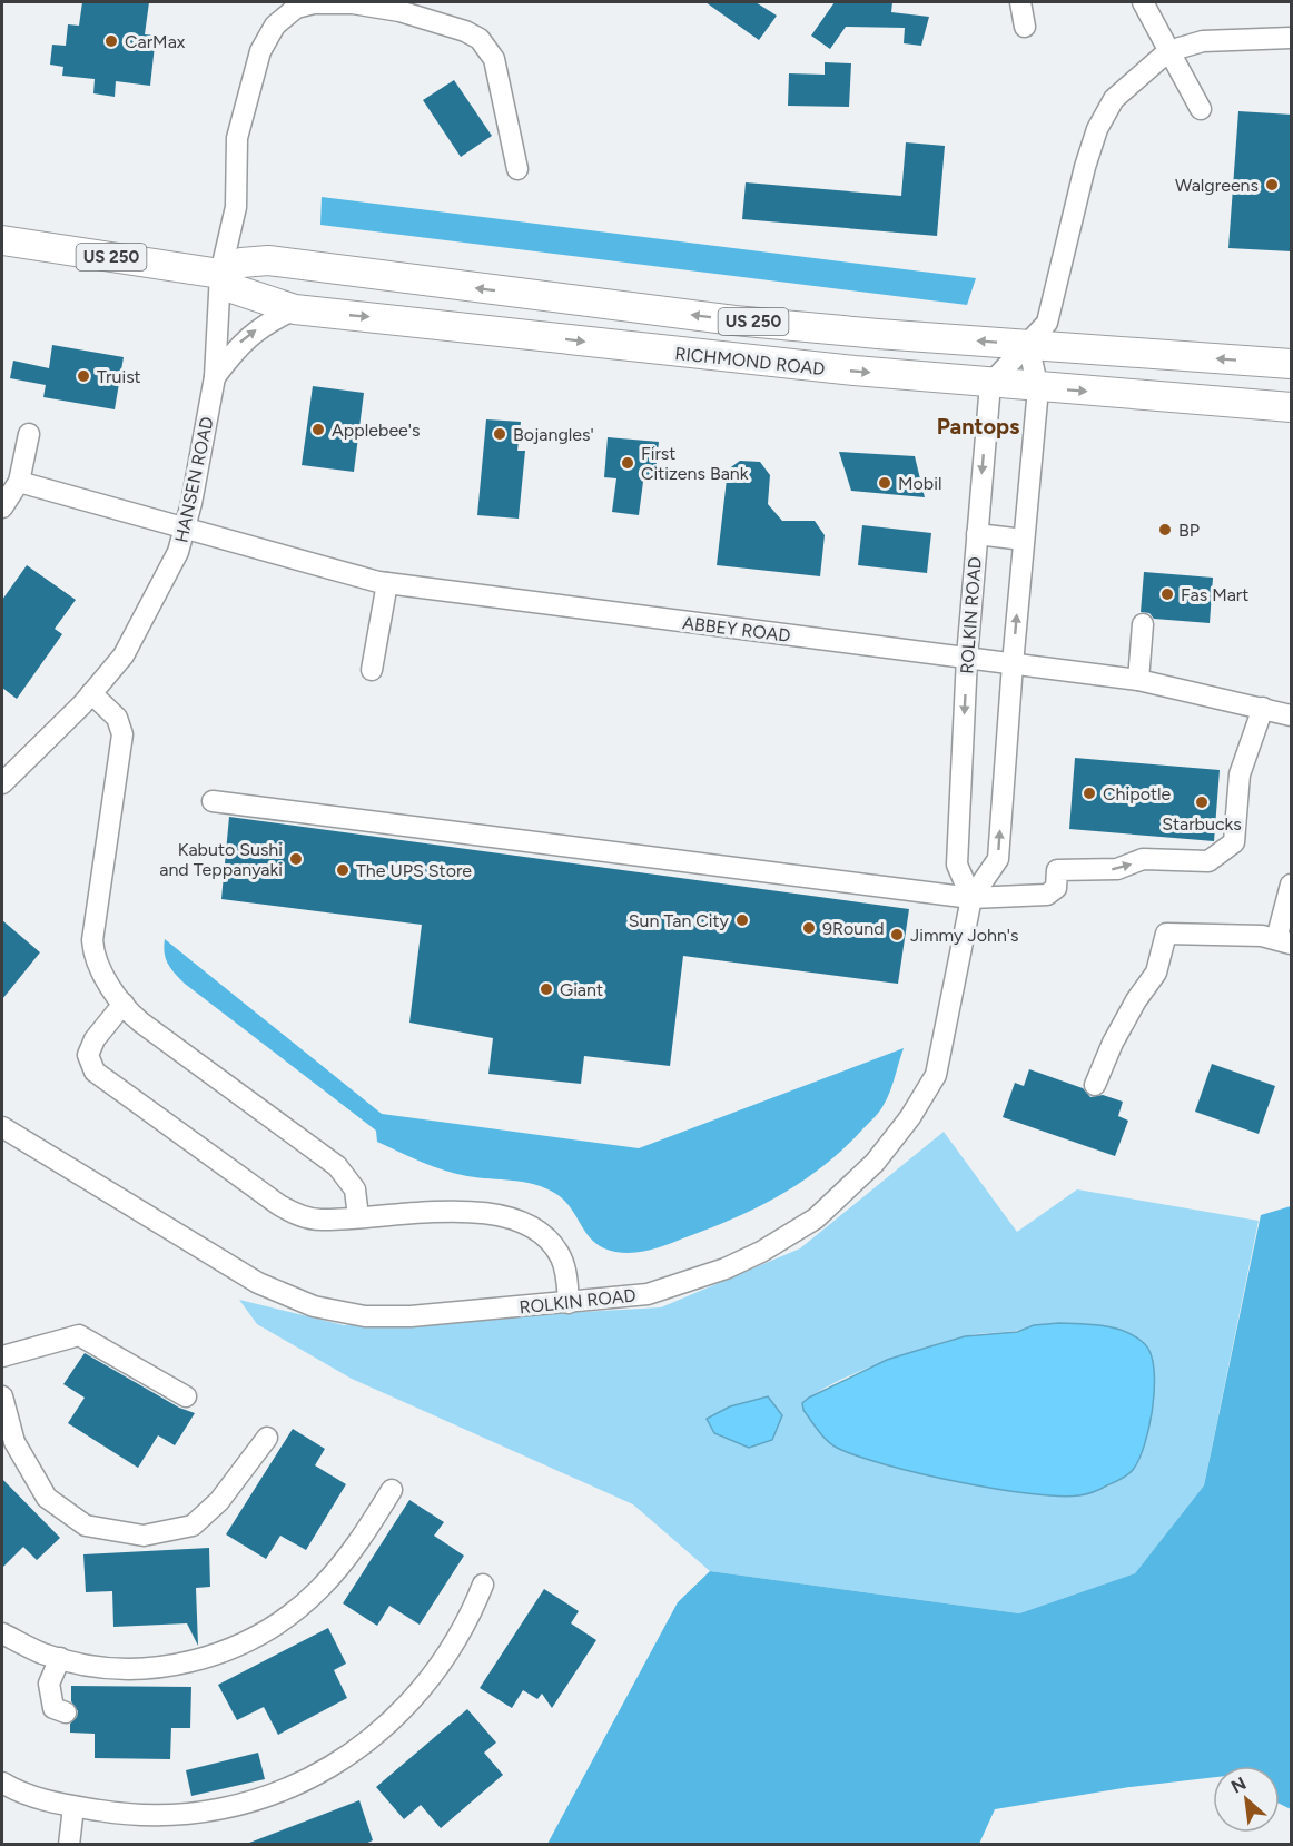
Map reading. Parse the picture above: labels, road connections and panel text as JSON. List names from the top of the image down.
{
  "streets": {
    "highway": ["US 250", "RICHMOND ROAD"],
    "street": ["HANSEN ROAD", "ROLKIN ROAD", "ABBEY ROAD"]
  },
  "crossings": [
    ["RICHMOND ROAD", "HANSEN ROAD"],
    ["RICHMOND ROAD", "ROLKIN ROAD"],
    ["HANSEN ROAD", "ABBEY ROAD"],
    ["ROLKIN ROAD", "ABBEY ROAD"]
  ],
  "districts": ["Pantops"],
  "places": [
    "CarMax",
    "Walgreens",
    "Truist",
    "Applebee's",
    "Bojangles'",
    "First Citizens Bank",
    "Mobil",
    "BP",
    "Fas Mart",
    "Chipotle",
    "Starbucks",
    "Kabuto Sushi and Teppanyaki",
    "The UPS Store",
    "Sun Tan City",
    "9Round",
    "Jimmy John's",
    "Giant"
  ],
  "north": "top left"
}
